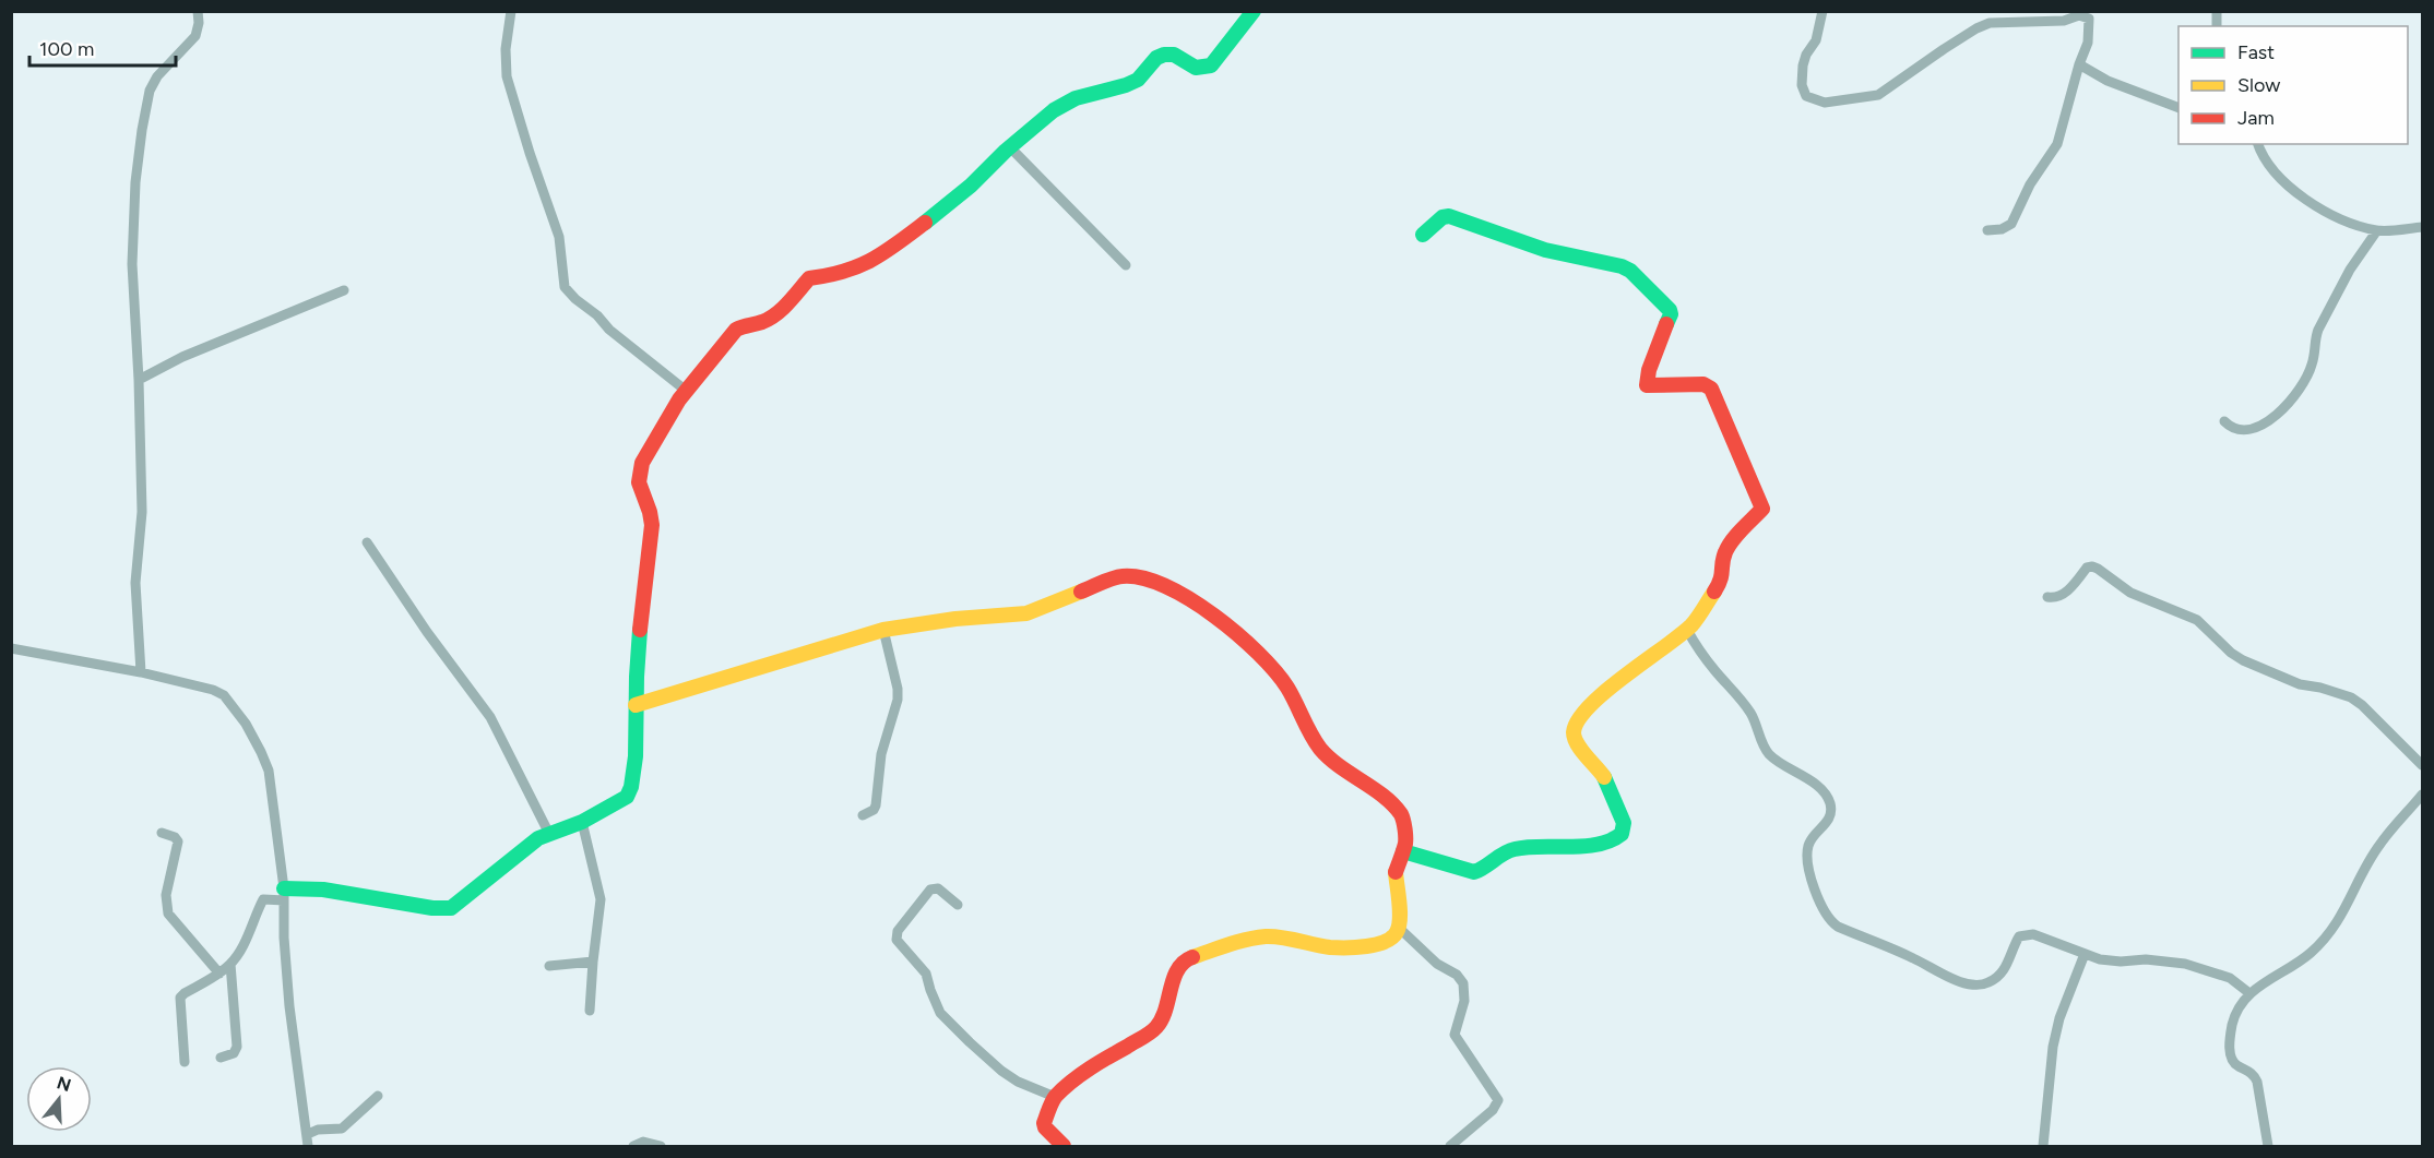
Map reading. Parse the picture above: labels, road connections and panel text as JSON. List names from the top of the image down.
{
  "legend": ["Fast", "Slow", "Jam"],
  "scale_bar": "100 m",
  "north": "top"
}
